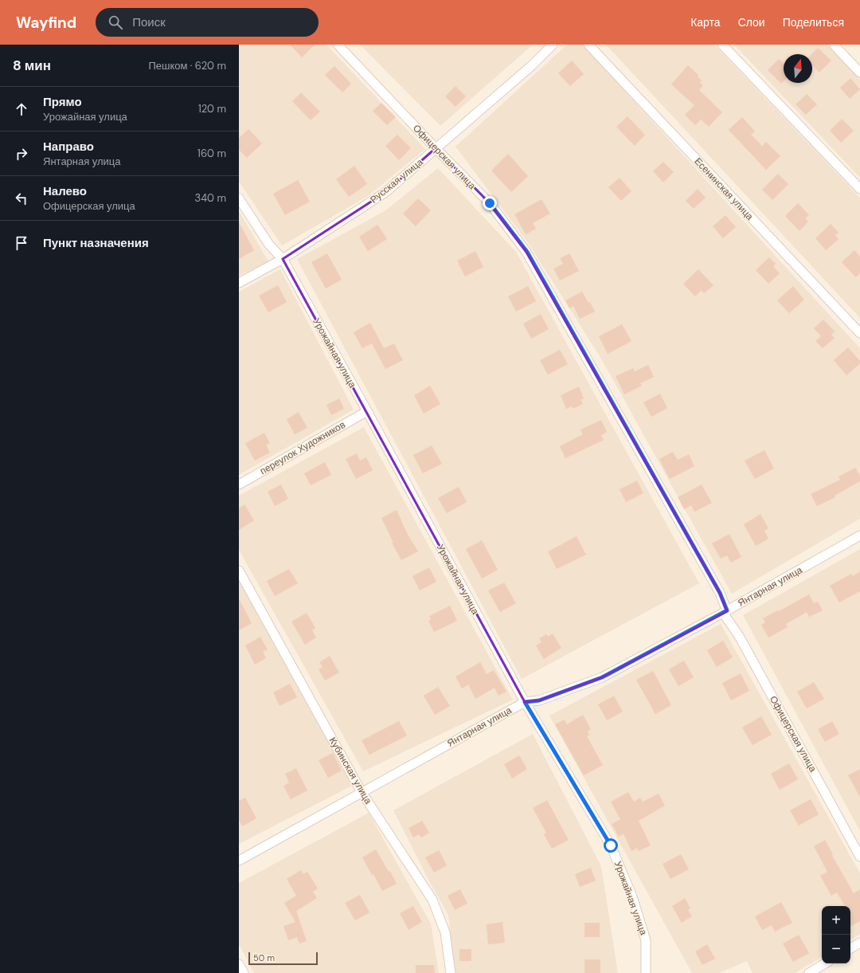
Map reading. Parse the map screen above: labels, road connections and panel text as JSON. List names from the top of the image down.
{
  "streets": {
    "street": [
      "Офицерская улица",
      "Русская улица",
      "Есенинская улица",
      "Урожайная улица",
      "переулок Художников",
      "Янтарная улица",
      "Кубинская улица"
    ]
  },
  "crossings": [
    ["Офицерская улица", "Русская улица"],
    ["Офицерская улица", "Янтарная улица"],
    ["Русская улица", "Урожайная улица"],
    ["Урожайная улица", "переулок Художников"],
    ["Урожайная улица", "Янтарная улица"],
    ["Янтарная улица", "Кубинская улица"]
  ],
  "scale_bar": "50 m",
  "north": "top",
  "page": {
    "header": "Wayfind",
    "search": "Поиск",
    "nav": ["Карта", "Слои", "Поделиться"],
    "heading": ["8 мин", "Пешком · 620 m"],
    "list": [
      ["Прямо", "Урожайная улица", "120 m"],
      ["Направо", "Янтарная улица", "160 m"],
      ["Налево", "Офицерская улица", "340 m"],
      "Пункт назначения"
    ],
    "map_buttons": ["+", "−"],
    "scale": "50 m"
  }
}
